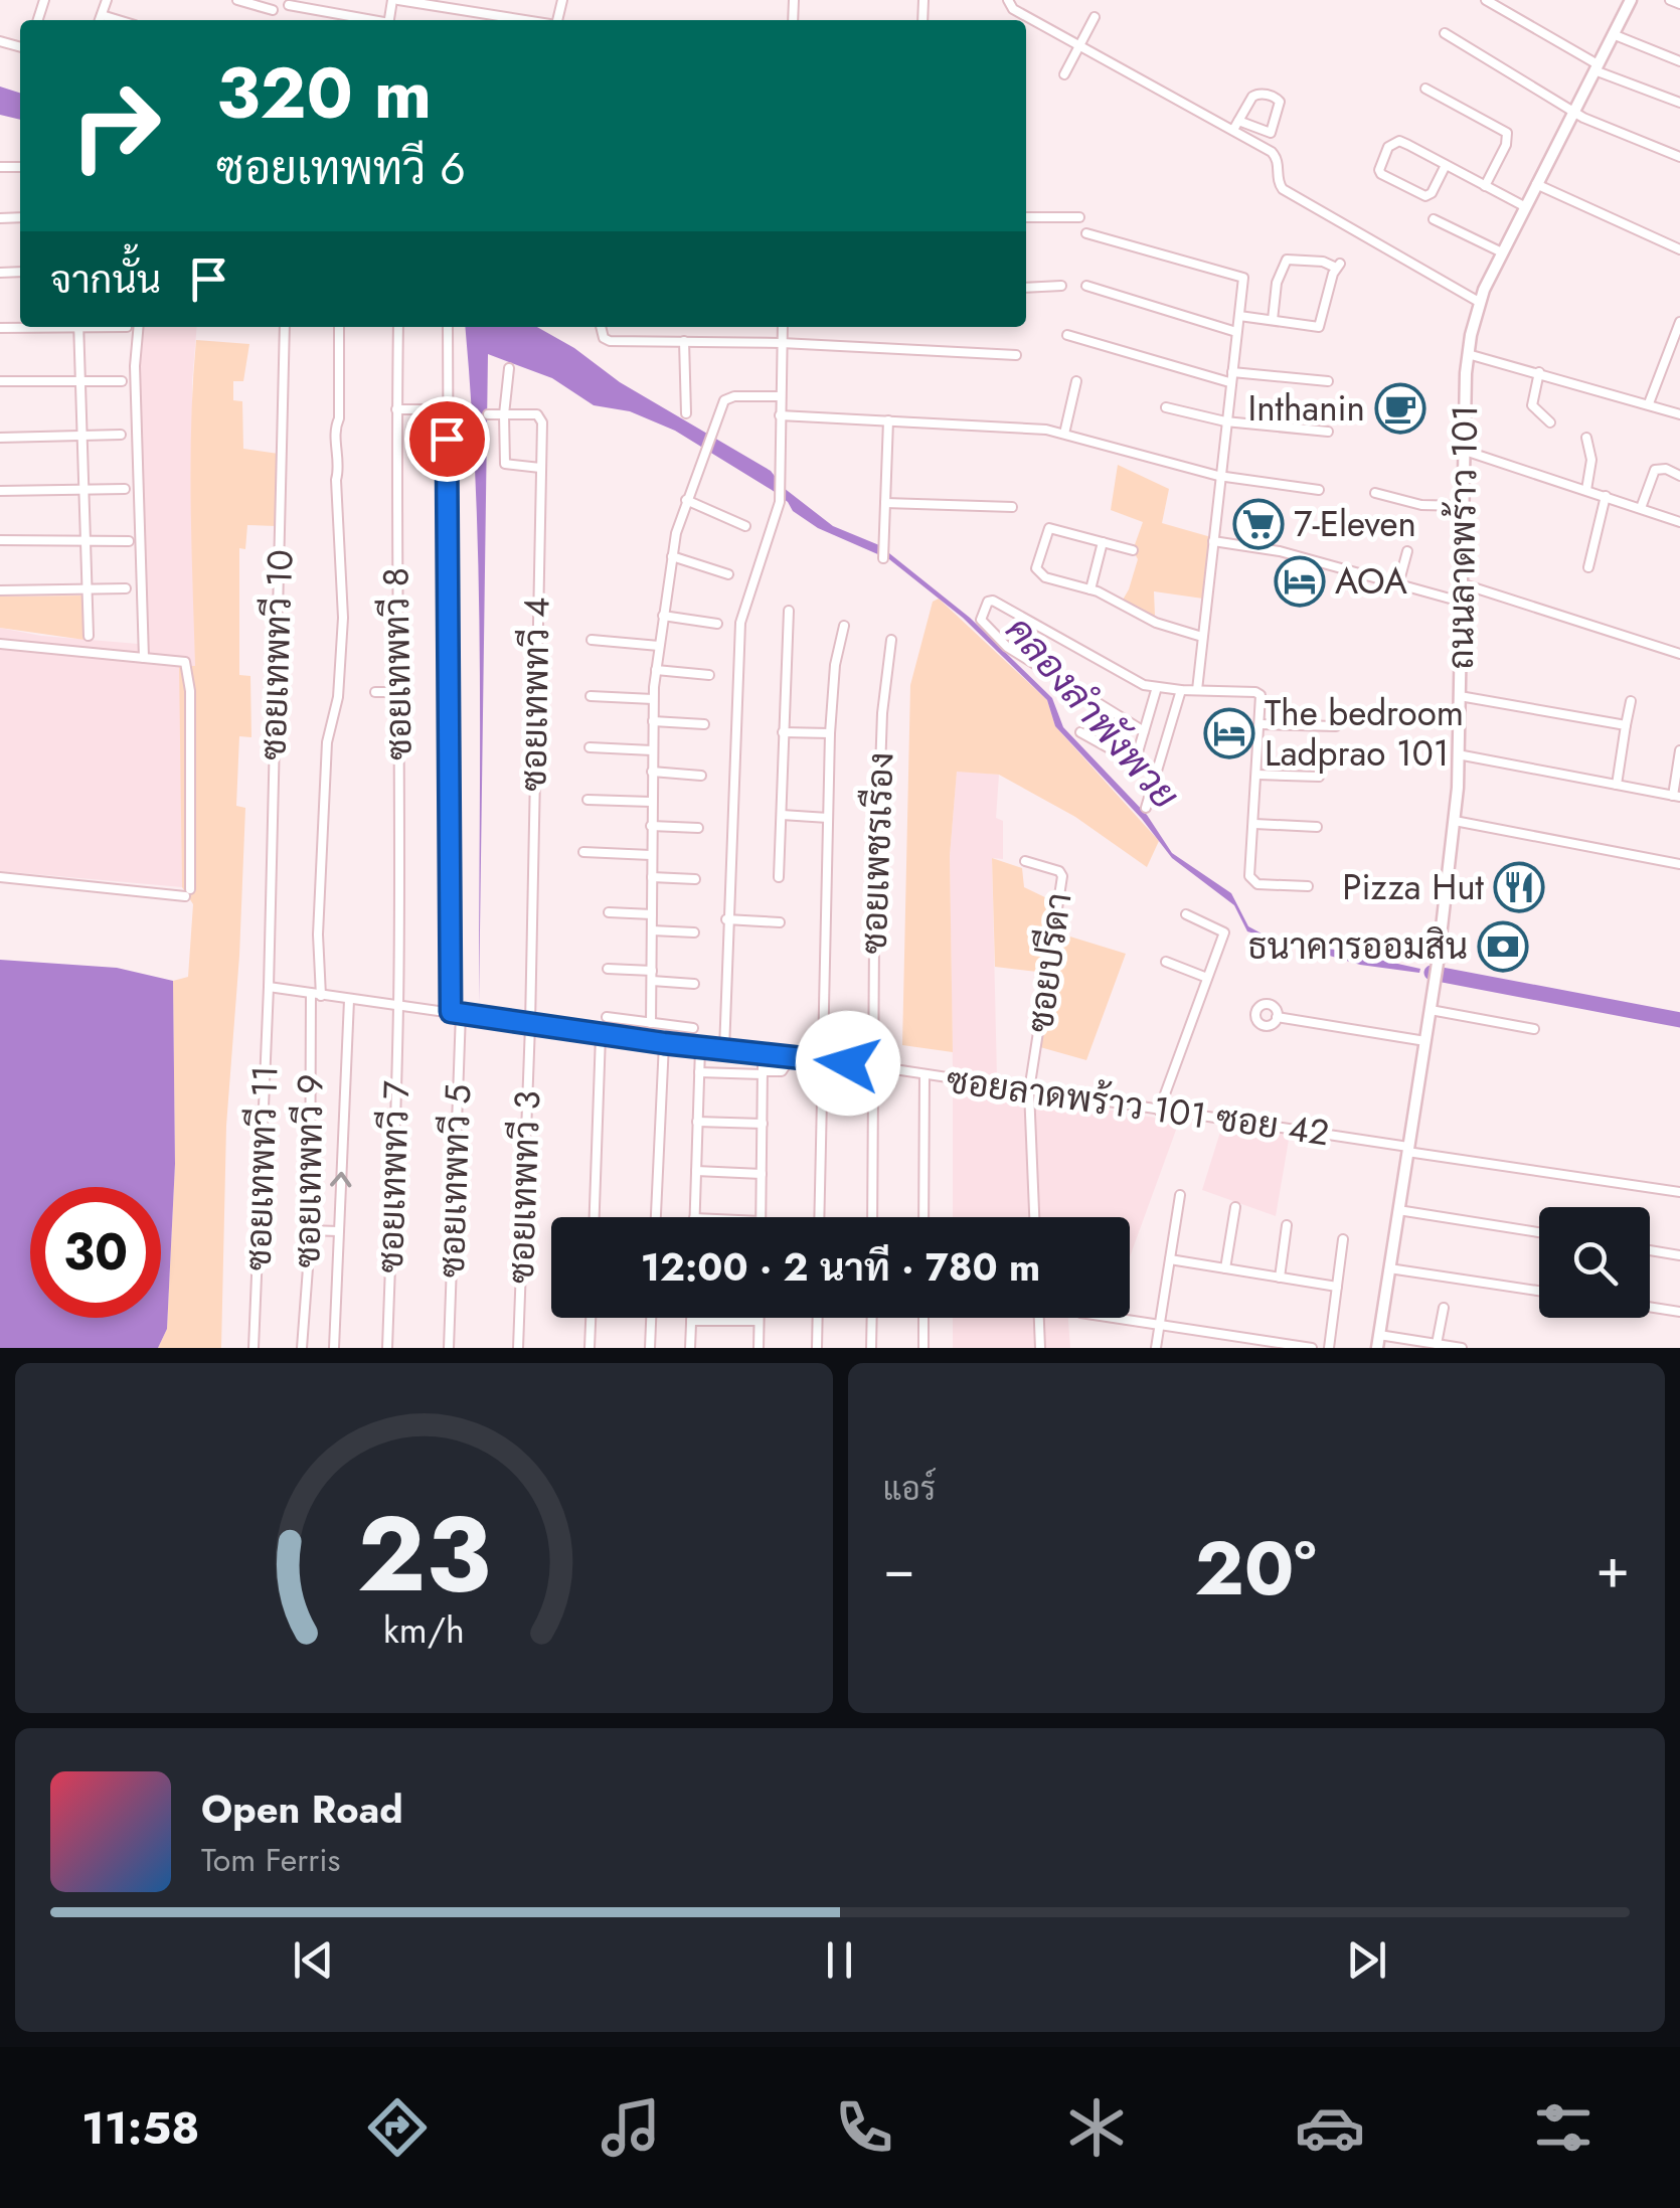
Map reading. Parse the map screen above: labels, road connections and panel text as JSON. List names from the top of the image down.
{
  "streets": {
    "street": [
      "ถนนลาดพร้าว 101",
      "ซอยเทพทวี 10",
      "ซอยเทพทวี 8",
      "ซอยเทพทวี 4",
      "ซอยเพชรเรือง",
      "ซอยปรีดา",
      "ซอยลาดพร้าว 101 ซอย 42",
      "ซอยเทพทวี 11",
      "ซอยเทพทวี 9",
      "ซอยเทพทวี 7",
      "ซอยเทพทวี 5",
      "ซอยเทพทวี 3"
    ]
  },
  "crossings": [
    ["ถนนลาดพร้าว 101", "ซอยลาดพร้าว 101 ซอย 42"],
    ["ซอยเทพทวี 10", "ซอยลาดพร้าว 101 ซอย 42"],
    ["ซอยเทพทวี 10", "ซอยเทพทวี 11"],
    ["ซอยเทพทวี 8", "ซอยลาดพร้าว 101 ซอย 42"],
    ["ซอยเทพทวี 8", "ซอยเทพทวี 7"],
    ["ซอยเทพทวี 4", "ซอยลาดพร้าว 101 ซอย 42"],
    ["ซอยเทพทวี 4", "ซอยเทพทวี 3"],
    ["ซอยเพชรเรือง", "ซอยลาดพร้าว 101 ซอย 42"],
    ["ซอยปรีดา", "ซอยลาดพร้าว 101 ซอย 42"],
    ["ซอยลาดพร้าว 101 ซอย 42", "ซอยเทพทวี 11"],
    ["ซอยลาดพร้าว 101 ซอย 42", "ซอยเทพทวี 9"],
    ["ซอยลาดพร้าว 101 ซอย 42", "ซอยเทพทวี 7"],
    ["ซอยลาดพร้าว 101 ซอย 42", "ซอยเทพทวี 5"],
    ["ซอยลาดพร้าว 101 ซอย 42", "ซอยเทพทวี 3"]
  ],
  "water": ["คลองลำพังพวย"],
  "places": {
    "cafe": ["Inthanin"],
    "supermarket": ["7-Eleven"],
    "hotel": ["AOA", "The bedroom Ladprao 101"],
    "restaurant": ["Pizza Hut"],
    "bank": ["ธนาคารออมสิน"]
  },
  "page": {
    "turn": ["320 m", "ซอยเทพทวี 6"],
    "then": "จากนั้น",
    "limit": "30",
    "trip": "12:00 · 2 นาที · 780 m",
    "tile": "แอร์",
    "heat": ["−", "20°", "+"],
    "song": ["Open Road", "Tom Ferris"],
    "tabs": "11:58",
    "gauge": ["23", "km/h"]
  }
}
